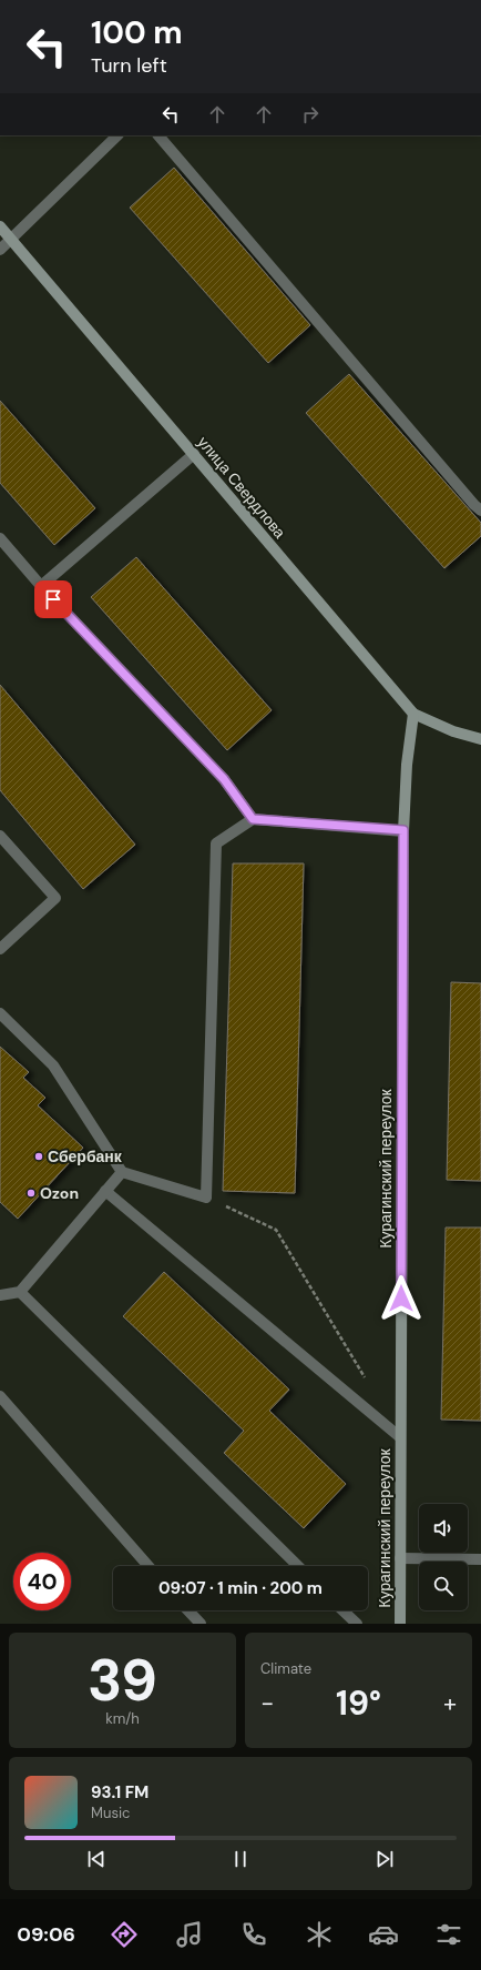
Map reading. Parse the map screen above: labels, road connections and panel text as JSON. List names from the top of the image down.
{
  "streets": {
    "street": ["улица Свердлова", "Курагинский переулок"]
  },
  "crossings": [
    ["улица Свердлова", "Курагинский переулок"]
  ],
  "places": ["Сбербанк", "Ozon"],
  "page": {
    "turn": ["100 m", "Turn left"],
    "limit": "40",
    "trip": "09:07 · 1 min · 200 m",
    "tile": [
      ["39", "km/h"],
      "Climate"
    ],
    "heat": ["−", "19°", "+"],
    "song": ["93.1 FM", "Music"],
    "tabs": "09:06"
  }
}
